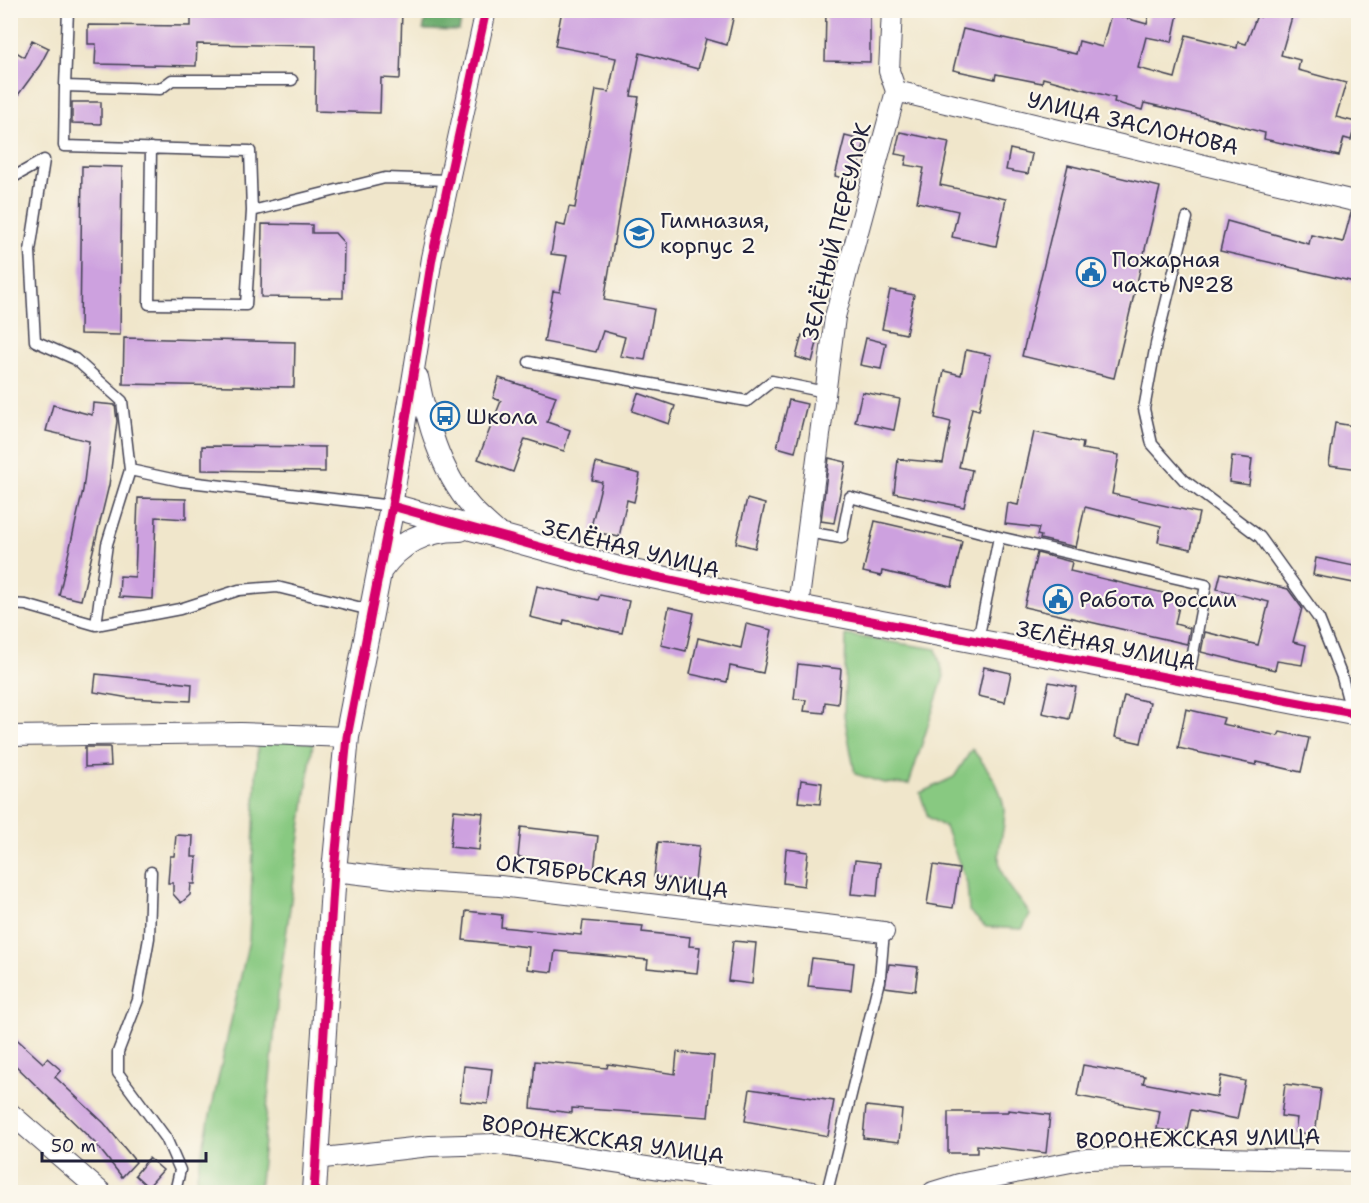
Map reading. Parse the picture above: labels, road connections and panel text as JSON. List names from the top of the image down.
{
  "streets": {
    "street": [
      "УЛИЦА ЗАСЛОНОВА",
      "ЗЕЛЁНЫЙ ПЕРЕУЛОК",
      "ЗЕЛЁНАЯ УЛИЦА",
      "ОКТЯБРЬСКАЯ УЛИЦА",
      "ВОРОНЕЖСКАЯ УЛИЦА"
    ]
  },
  "crossings": [
    ["УЛИЦА ЗАСЛОНОВА", "ЗЕЛЁНЫЙ ПЕРЕУЛОК"],
    ["ЗЕЛЁНЫЙ ПЕРЕУЛОК", "ЗЕЛЁНАЯ УЛИЦА"]
  ],
  "places": {
    "school or university": ["Гимназия, корпус 2"],
    "public building": ["Пожарная часть №28", "Работа России"],
    "bus stop": ["Школа"]
  },
  "scale_bar": "50 m"
}
